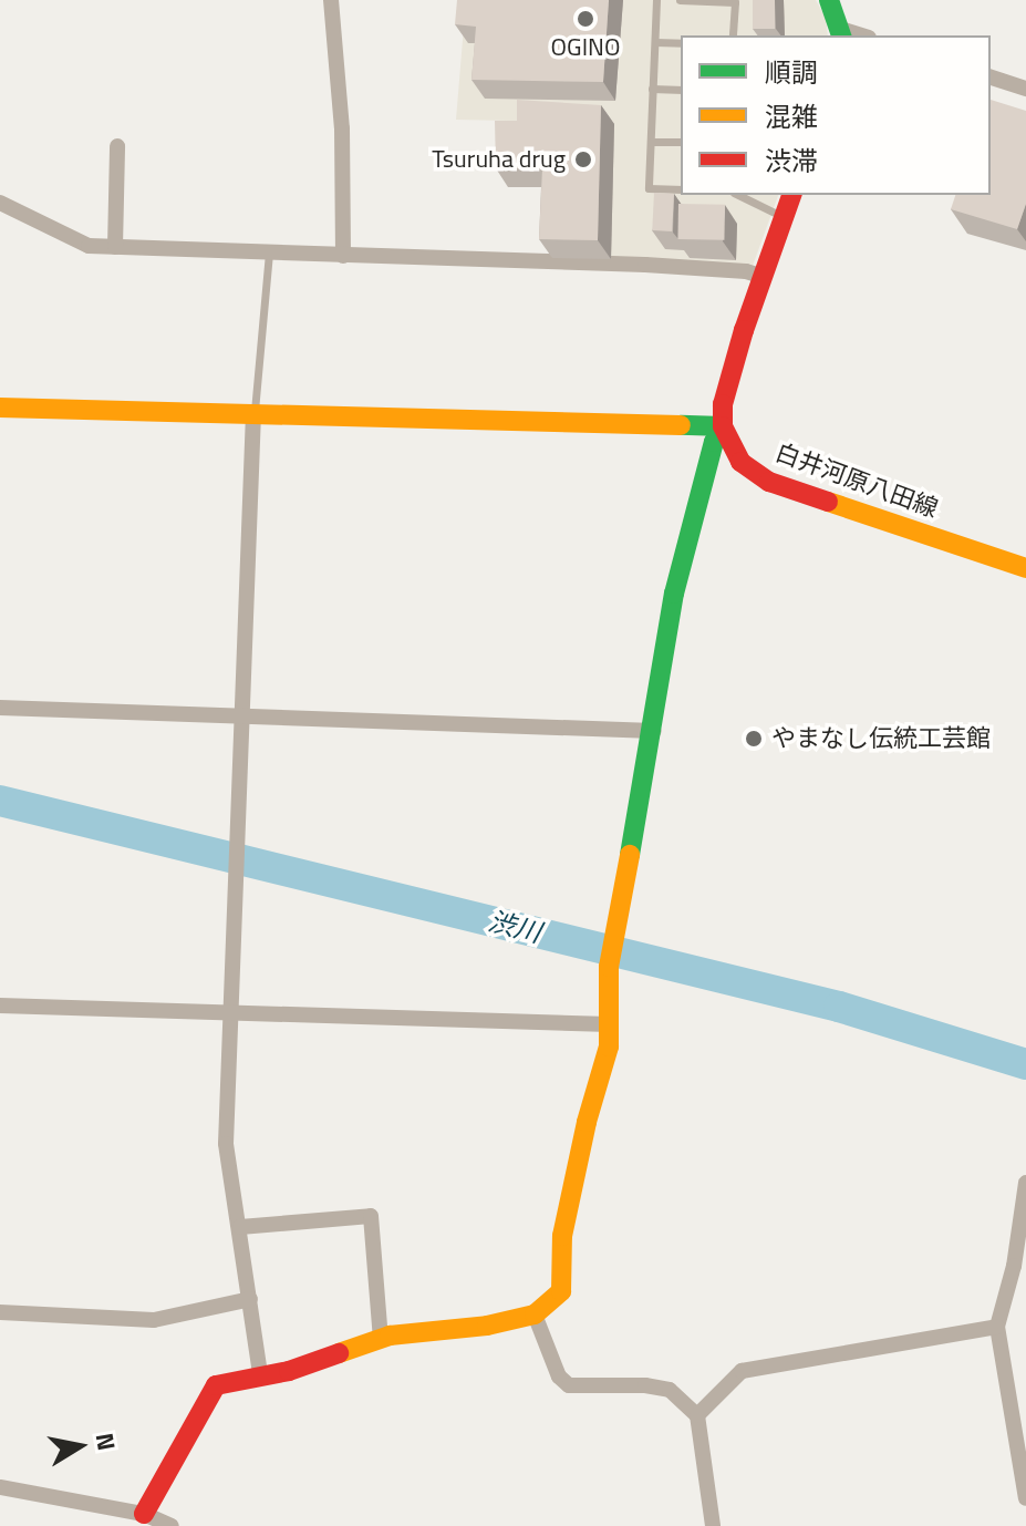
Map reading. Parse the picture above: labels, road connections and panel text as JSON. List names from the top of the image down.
{
  "streets": {
    "street": ["白井河原八田線"]
  },
  "water": ["渋川"],
  "places": ["OGINO", "Tsuruha drug", "やまなし伝統工芸館"],
  "legend": ["順調", "混雑", "渋滞"],
  "north": "right"
}
